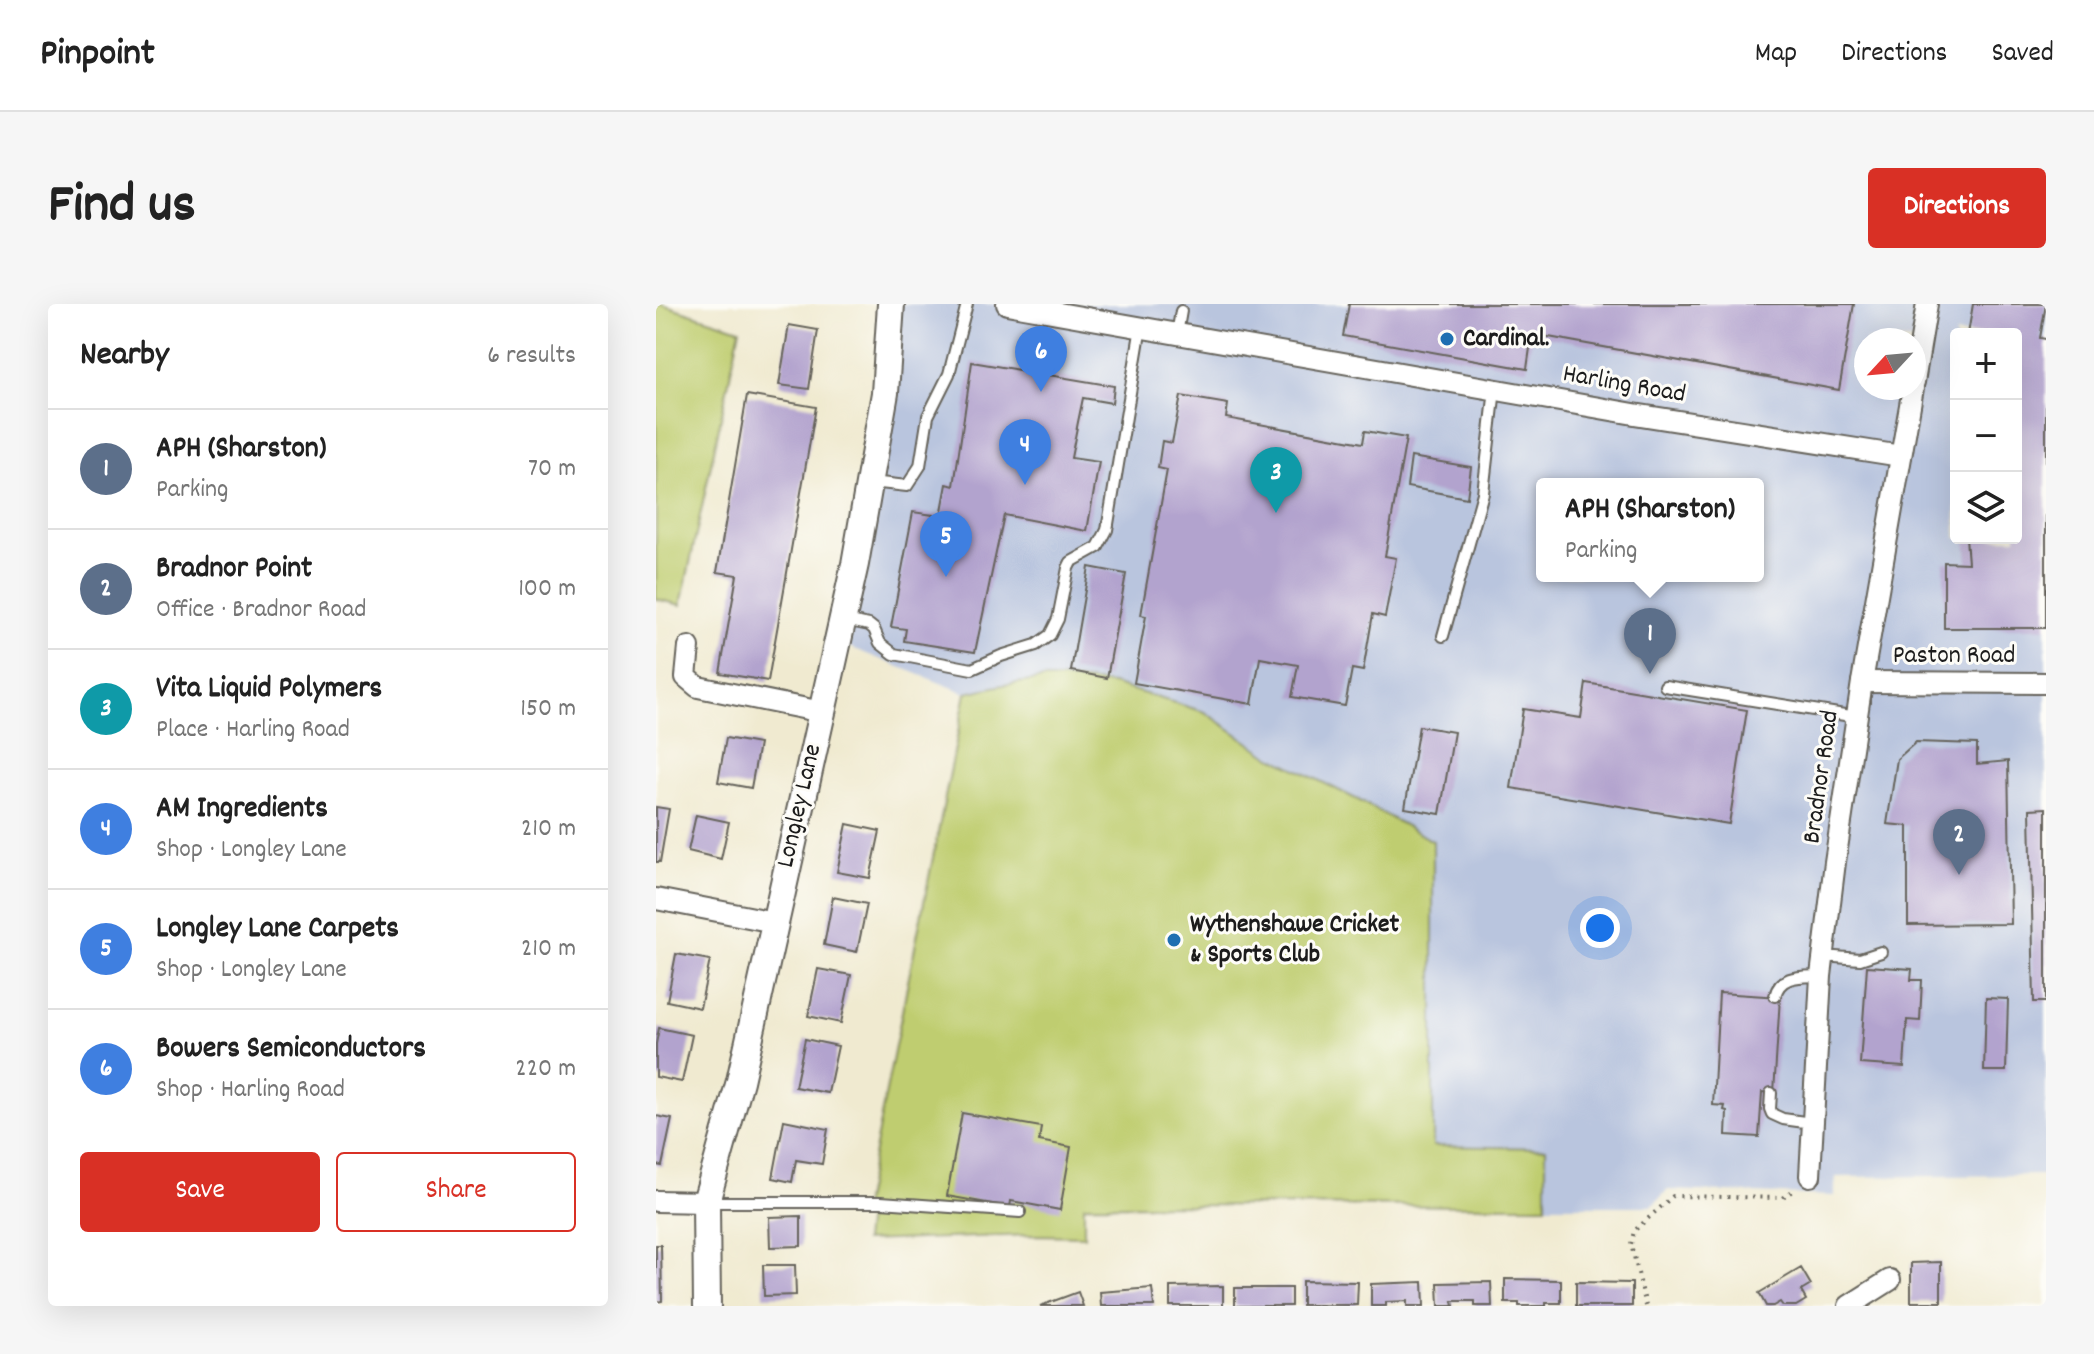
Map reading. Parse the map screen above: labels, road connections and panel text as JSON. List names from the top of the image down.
{
  "streets": {
    "street": [
      "Harling Road",
      "Paston Road",
      "Bradnor Road",
      "Longley Lane"
    ]
  },
  "crossings": [
    ["Harling Road", "Bradnor Road"],
    ["Paston Road", "Bradnor Road"]
  ],
  "places": ["Cardinal.", "Wythenshawe Cricket & Sports Club"],
  "north": "bottom left",
  "page": {
    "header": "Pinpoint",
    "nav": ["Map", "Directions", "Saved"],
    "title": "Find us",
    "buttons": [
      "Directions",
      ["Save", "Share"]
    ],
    "heading": ["Nearby", "6 results"],
    "pins": [
      "6",
      "4",
      "3",
      "5",
      "1",
      "2"
    ],
    "map_buttons": ["+", "−"],
    "list": [
      {
        "mark": "1",
        "name": "APH (Sharston)",
        "note": "Parking",
        "value": "70 m"
      },
      {
        "mark": "2",
        "name": "Bradnor Point",
        "note": "Office · Bradnor Road",
        "value": "100 m"
      },
      {
        "mark": "3",
        "name": "Vita Liquid Polymers",
        "note": "Place · Harling Road",
        "value": "150 m"
      },
      {
        "mark": "4",
        "name": "AM Ingredients",
        "note": "Shop · Longley Lane",
        "value": "210 m"
      },
      {
        "mark": "5",
        "name": "Longley Lane Carpets",
        "note": "Shop · Longley Lane",
        "value": "210 m"
      },
      {
        "mark": "6",
        "name": "Bowers Semiconductors",
        "note": "Shop · Harling Road",
        "value": "220 m"
      }
    ],
    "popup": ["APH (Sharston)", "Parking"]
  }
}
